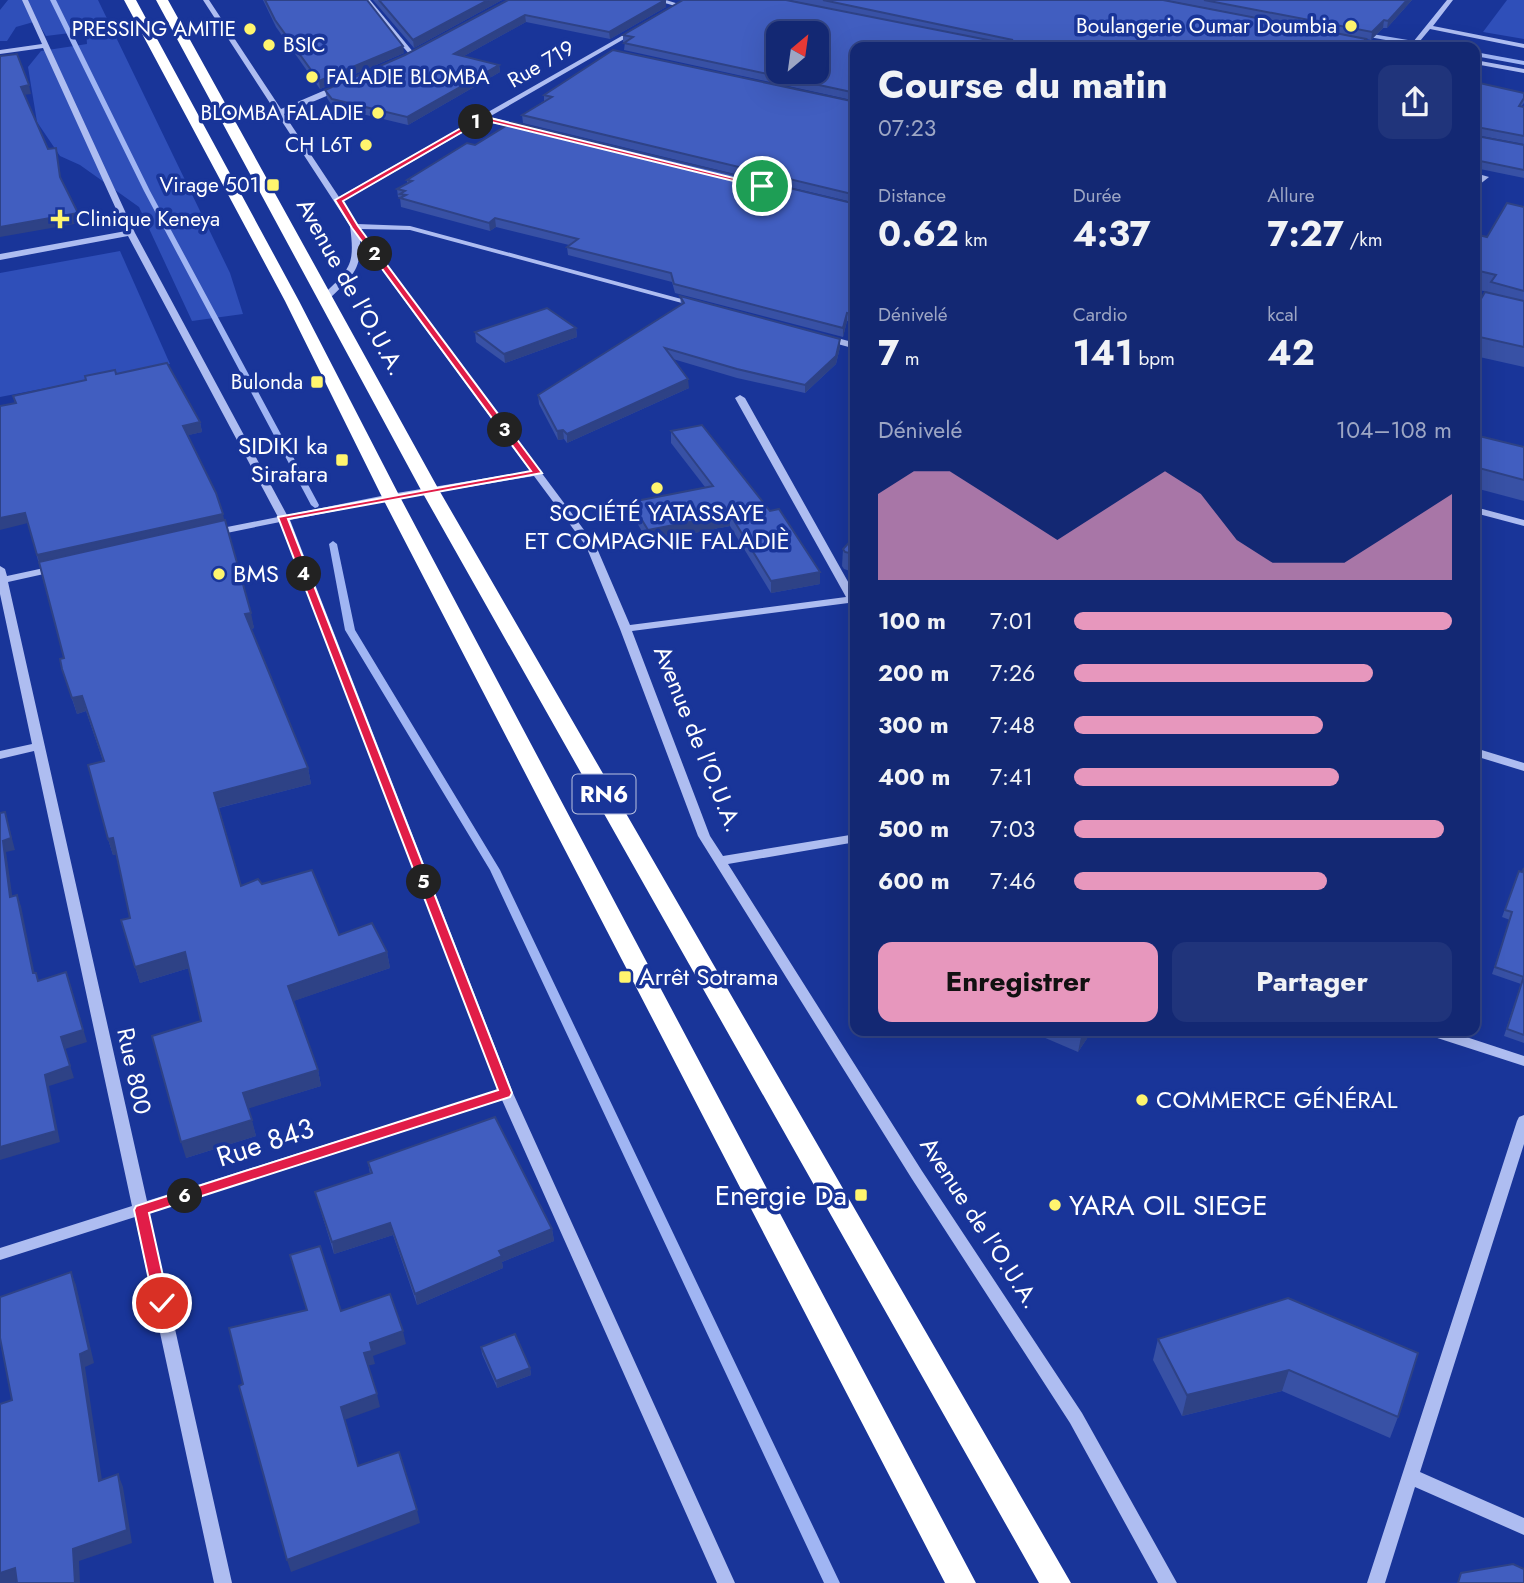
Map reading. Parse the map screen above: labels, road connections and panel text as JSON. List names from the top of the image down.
{
  "streets": {
    "highway": ["Avenue de l'O.U.A.", "RN6"],
    "street": ["Rue 719", "Rue 800", "Rue 843"]
  },
  "crossings": [
    ["Rue 719", "Avenue de l'O.U.A."],
    ["Rue 800", "Rue 843"]
  ],
  "places": {
    "other": [
      "Boulangerie Oumar Doumbia",
      "PRESSING AMITIE",
      "BSIC",
      "FALADIE BLOMBA",
      "BLOMBA FALADIE",
      "CH L6T",
      "SOCIÉTÉ YATASSAYE ET COMPAGNIE FALADIÈ",
      "BMS",
      "COMMERCE GÉNÉRAL",
      "YARA OIL SIEGE"
    ],
    "transit": [
      "Virage 501",
      "Bulonda",
      "SIDIKI ka Sirafara",
      "Arrêt Sotrama",
      "Energie Da"
    ],
    "health": ["Clinique Keneya"]
  },
  "north": "top right",
  "page": {
    "heading": ["Course du matin", "07:23"],
    "pins": [
      "1",
      "2",
      "3",
      "4",
      "5",
      "6"
    ],
    "stats": [
      ["Distance", "0.62 km"],
      ["Durée", "4:37"],
      ["Allure", "7:27 /km"],
      ["Dénivelé", "7 m"],
      ["Cardio", "141 bpm"],
      ["kcal", "42"]
    ],
    "chart": ["Dénivelé", "104–108 m"],
    "list": [
      {
        "name": "100 m",
        "note": "7:01"
      },
      {
        "name": "200 m",
        "note": "7:26"
      },
      {
        "name": "300 m",
        "note": "7:48"
      },
      {
        "name": "400 m",
        "note": "7:41"
      },
      {
        "name": "500 m",
        "note": "7:03"
      },
      {
        "name": "600 m",
        "note": "7:46"
      }
    ],
    "buttons": ["Enregistrer", "Partager"]
  }
}
